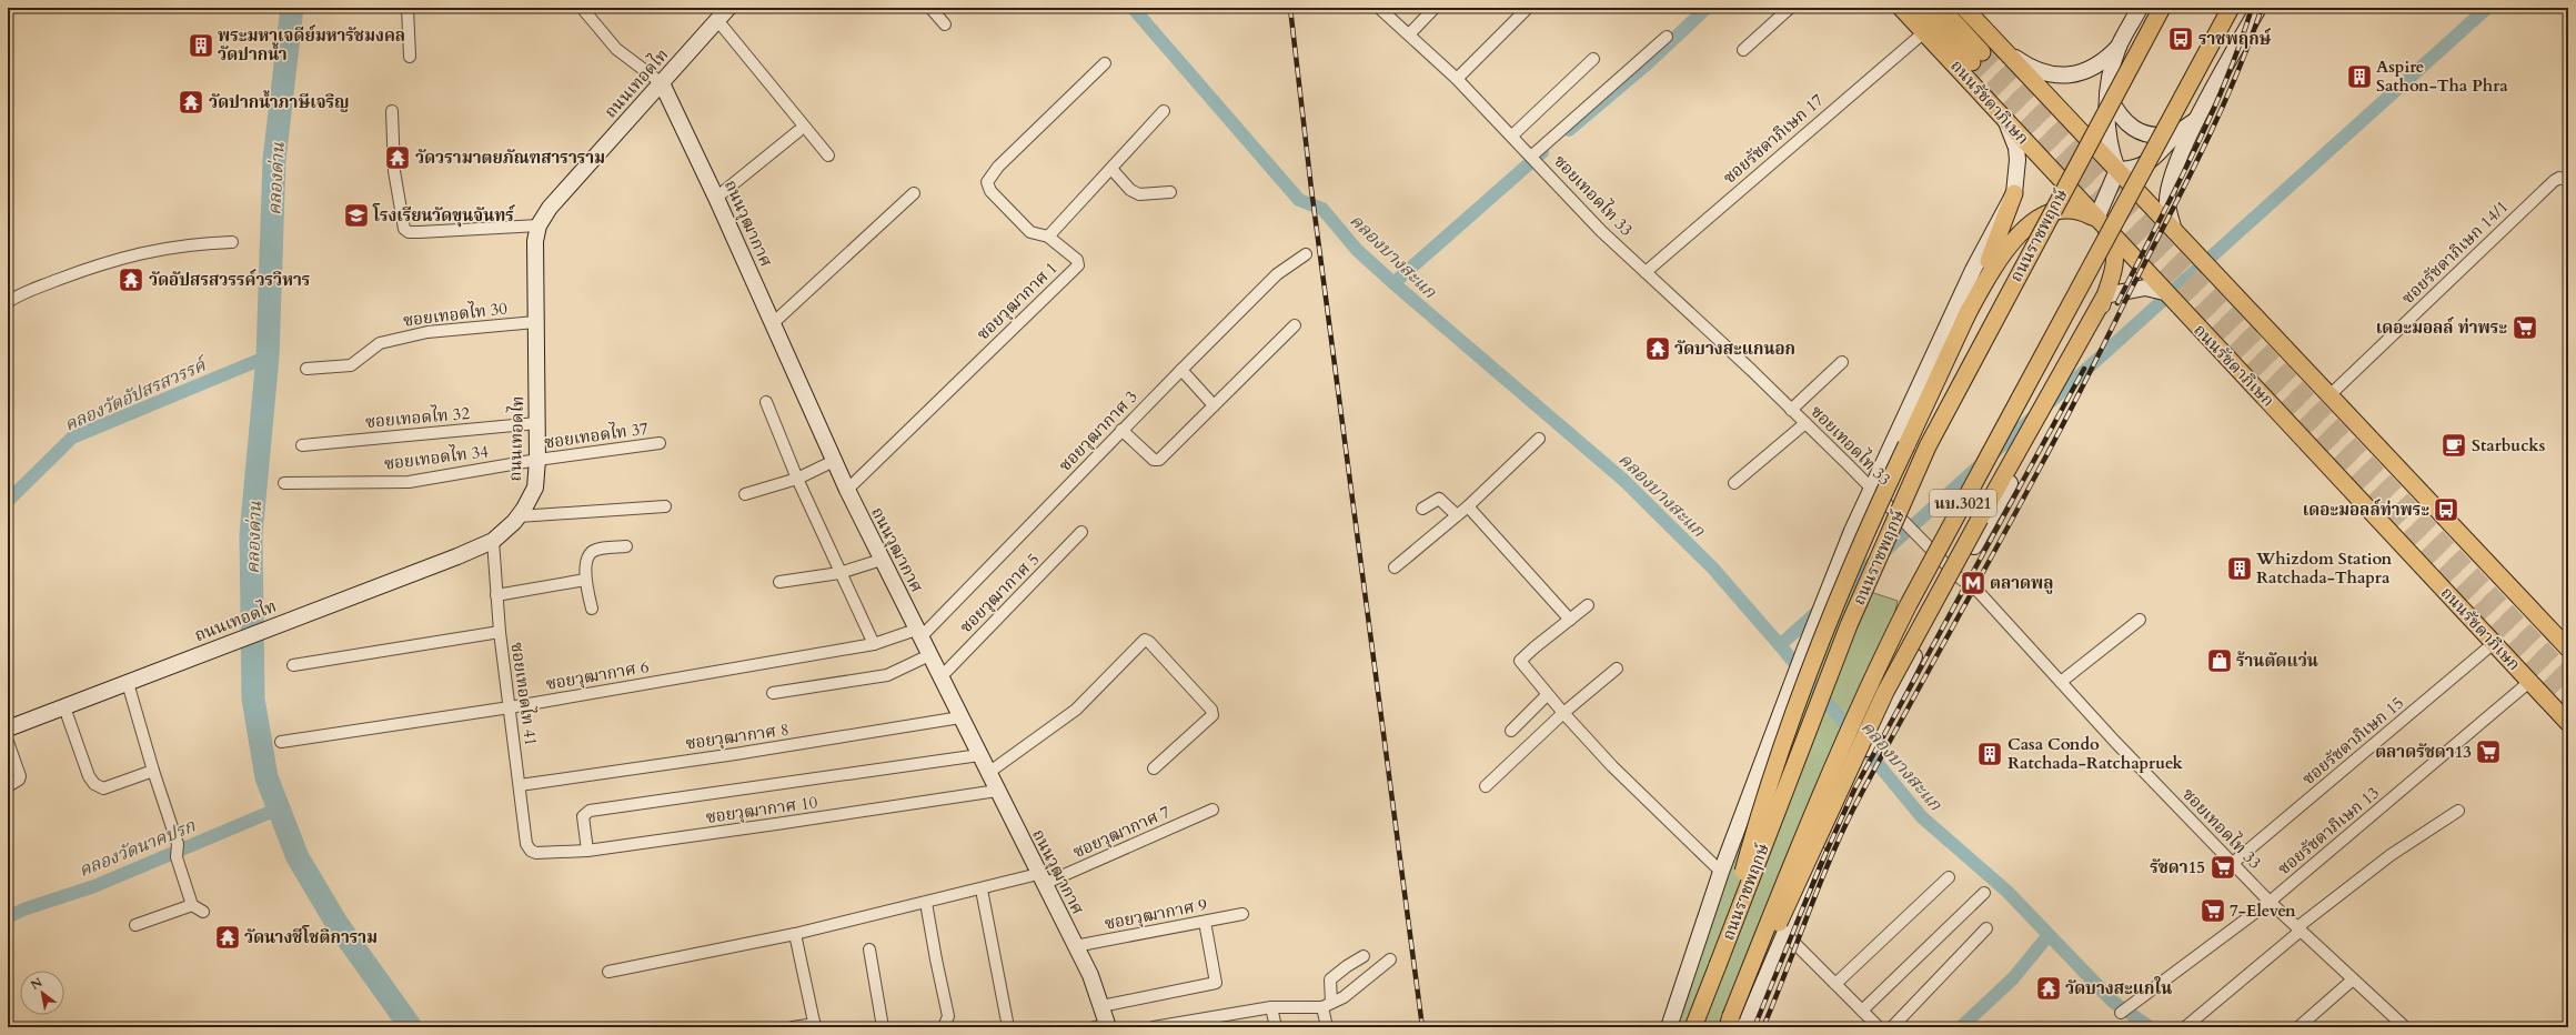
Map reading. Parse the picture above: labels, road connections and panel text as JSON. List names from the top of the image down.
{
  "streets": {
    "main road": [
      "ถนนเทอดไท",
      "ถนนรัชดาภิเษก",
      "ถนนวุฒากาศ",
      "ถนนราชพฤกษ์",
      "นบ.3021"
    ],
    "street": [
      "ซอยรัชดาภิเษก 17",
      "ซอยเทอดไท 33",
      "ซอยรัชดาภิเษก 14/1",
      "ซอยวุฒากาศ 1",
      "ซอยเทอดไท 30",
      "ซอยเทอดไท 32",
      "ซอยวุฒากาศ 3",
      "ซอยเทอดไท 37",
      "ซอยเทอดไท 34",
      "ซอยวุฒากาศ 5",
      "ซอยวุฒากาศ 6",
      "ซอยเทอดไท 41",
      "ซอยวุฒากาศ 8",
      "ซอยรัชดาภิเษก 15",
      "ซอยวุฒากาศ 10",
      "ซอยรัชดาภิเษก 13",
      "ซอยวุฒากาศ 7",
      "ซอยวุฒากาศ 9"
    ]
  },
  "crossings": [
    ["ถนนเทอดไท", "ถนนวุฒากาศ"],
    ["ถนนเทอดไท", "ซอยเทอดไท 30"],
    ["ถนนเทอดไท", "ซอยเทอดไท 32"],
    ["ถนนเทอดไท", "ซอยเทอดไท 37"],
    ["ถนนเทอดไท", "ซอยเทอดไท 34"],
    ["ถนนเทอดไท", "ซอยเทอดไท 41"],
    ["ถนนรัชดาภิเษก", "ซอยรัชดาภิเษก 17"],
    ["ถนนรัชดาภิเษก", "ถนนราชพฤกษ์"],
    ["ถนนรัชดาภิเษก", "ซอยรัชดาภิเษก 15"],
    ["ถนนรัชดาภิเษก", "ซอยรัชดาภิเษก 13"],
    ["ซอยรัชดาภิเษก 17", "ซอยเทอดไท 33"],
    ["ซอยเทอดไท 33", "ถนนราชพฤกษ์"],
    ["ซอยเทอดไท 33", "นบ.3021"],
    ["ซอยเทอดไท 33", "ซอยรัชดาภิเษก 15"],
    ["ซอยเทอดไท 33", "ซอยรัชดาภิเษก 13"],
    ["ถนนวุฒากาศ", "ซอยวุฒากาศ 1"],
    ["ถนนวุฒากาศ", "ซอยวุฒากาศ 3"],
    ["ถนนวุฒากาศ", "ซอยวุฒากาศ 5"],
    ["ถนนวุฒากาศ", "ซอยวุฒากาศ 6"],
    ["ถนนวุฒากาศ", "ซอยวุฒากาศ 8"],
    ["ถนนวุฒากาศ", "ซอยวุฒากาศ 10"],
    ["ถนนวุฒากาศ", "ซอยวุฒากาศ 7"],
    ["ถนนวุฒากาศ", "ซอยวุฒากาศ 9"],
    ["ซอยวุฒากาศ 3", "ซอยวุฒากาศ 6"],
    ["ซอยเทอดไท 37", "ซอยเทอดไท 34"],
    ["ซอยวุฒากาศ 6", "ซอยเทอดไท 41"],
    ["ซอยเทอดไท 41", "ซอยวุฒากาศ 8"],
    ["ซอยเทอดไท 41", "ซอยวุฒากาศ 10"]
  ],
  "water": [
    "คลองด่าน",
    "คลองบางสะแก",
    "คลองวัดอัปสรสวรรค์",
    "คลองวัดนาคปรก"
  ],
  "places": {
    "bus stop": ["ราชพฤกษ์", "เดอะมอลล์ท่าพระ"],
    "building": [
      "พระมหาเจดีย์มหารัชมงคล วัดปากน้ำ",
      "Aspire Sathon-Tha Phra",
      "Whizdom Station Ratchada-Thapra",
      "Casa Condo Ratchada-Ratchapruek"
    ],
    "temple": [
      "วัดปากน้ำภาษีเจริญ",
      "วัดวรามาตยภัณฑสาราราม",
      "วัดอัปสรสวรรค์วรวิหาร",
      "วัดบางสะแกนอก",
      "วัดนางชีโชติการาม",
      "วัดบางสะแกใน"
    ],
    "school or university": ["โรงเรียนวัดขุนจันทร์"],
    "supermarket": [
      "เดอะมอลล์ ท่าพระ",
      "ตลาดรัชดา13",
      "รัชดา15",
      "7-Eleven"
    ],
    "cafe": ["Starbucks"],
    "metro station": ["ตลาดพลู"],
    "shop": ["ร้านตัดแว่น"]
  },
  "north": "top left"
}
